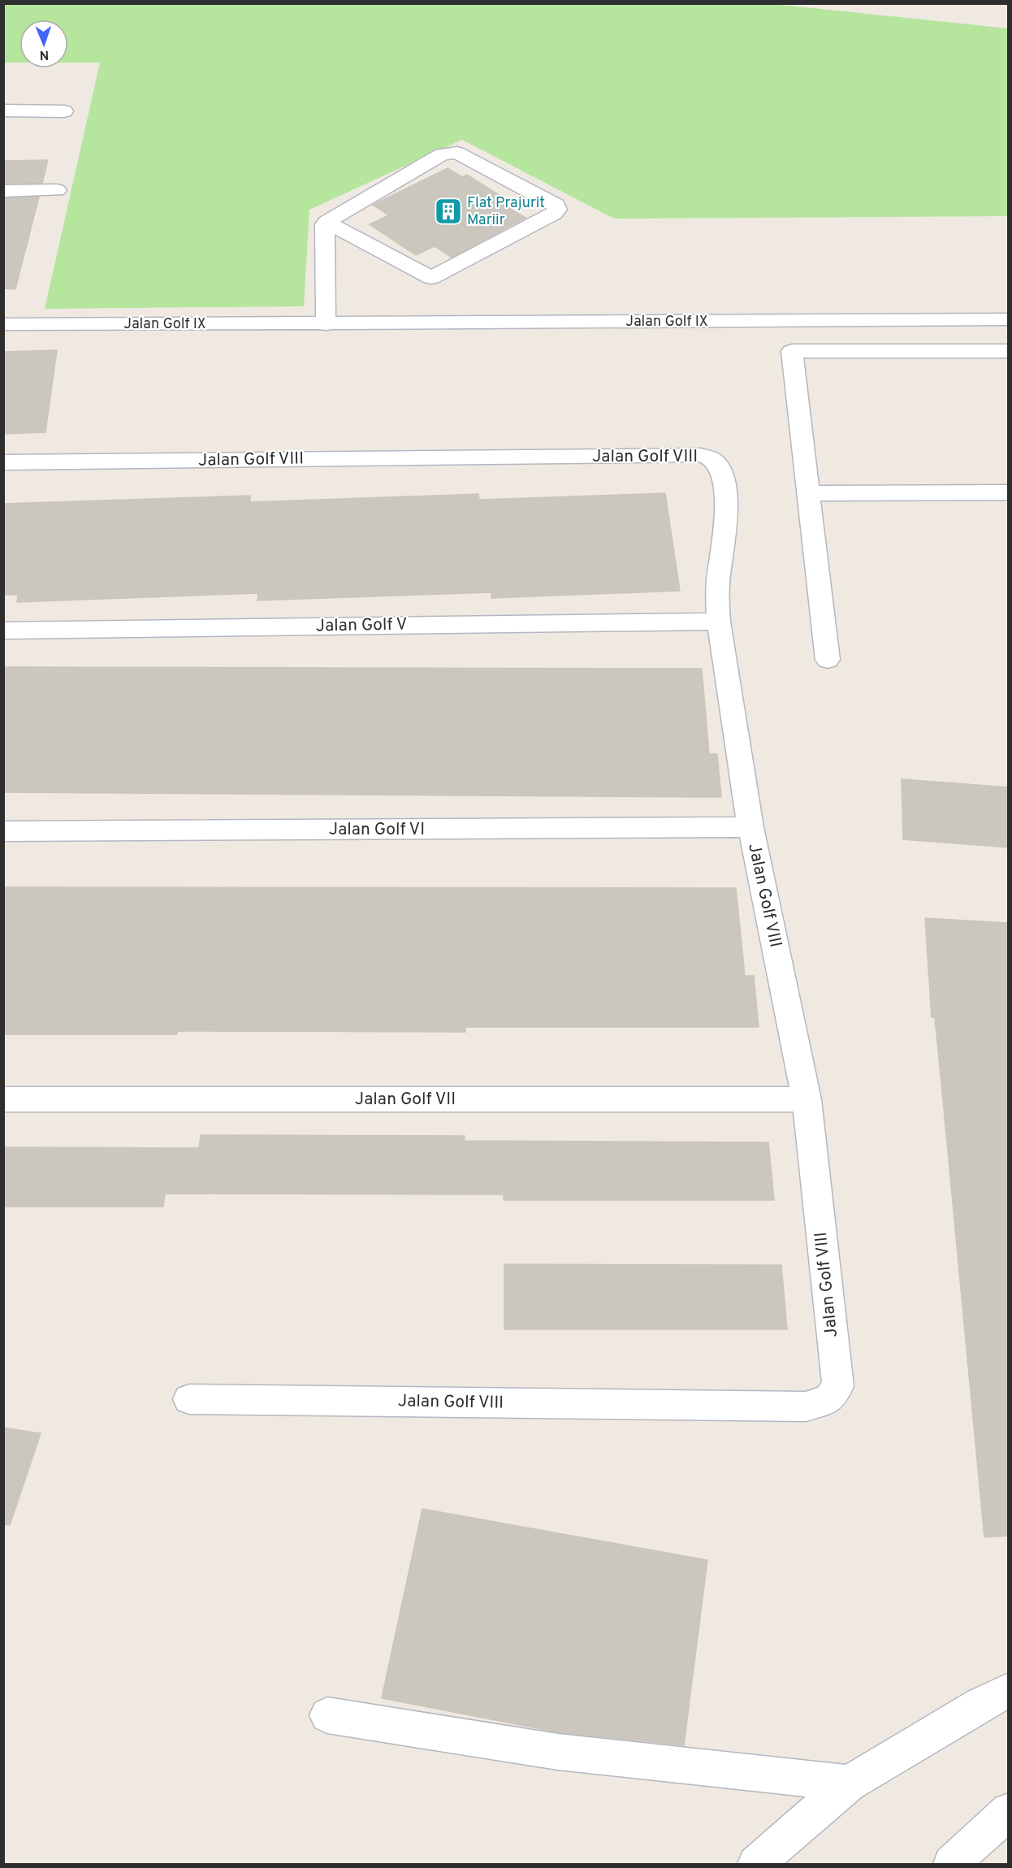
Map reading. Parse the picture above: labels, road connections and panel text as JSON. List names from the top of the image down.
{
  "streets": {
    "street": [
      "Jalan Golf IX",
      "Jalan Golf VIII",
      "Jalan Golf V",
      "Jalan Golf VI",
      "Jalan Golf VII"
    ]
  },
  "crossings": [
    ["Jalan Golf VIII", "Jalan Golf V"],
    ["Jalan Golf VIII", "Jalan Golf VI"],
    ["Jalan Golf VIII", "Jalan Golf VII"]
  ],
  "places": {
    "building": ["Flat Prajurit Mariir"]
  },
  "north": "bottom"
}
